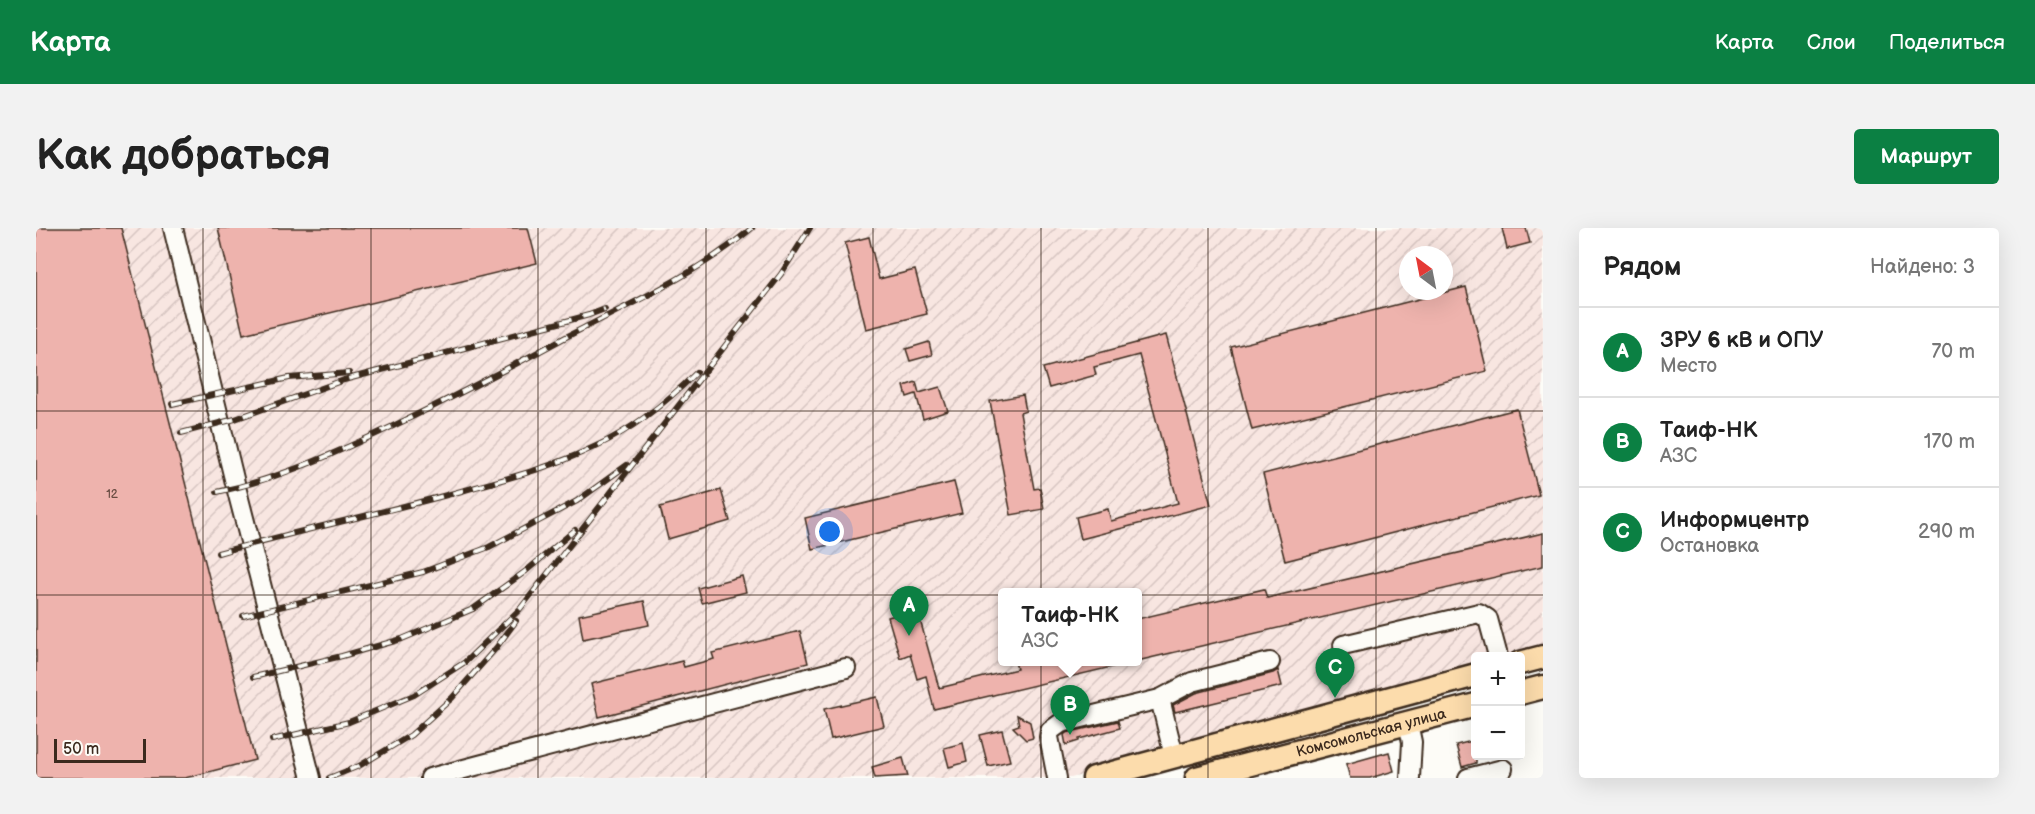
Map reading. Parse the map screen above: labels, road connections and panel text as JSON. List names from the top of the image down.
{
  "streets": {
    "main road": ["Комсомольская улица"]
  },
  "house_numbers": ["12"],
  "scale_bar": "50 m",
  "north": "top left",
  "page": {
    "header": "Карта",
    "nav": ["Карта", "Слои", "Поделиться"],
    "buttons": "Маршрут",
    "title": "Как добраться",
    "heading": ["Рядом", "Найдено: 3"],
    "list": [
      {
        "mark": "A",
        "name": "ЗРУ 6 кВ и ОПУ",
        "note": "Место",
        "value": "70 m"
      },
      {
        "mark": "B",
        "name": "Таиф-НК",
        "note": "АЗС",
        "value": "170 m"
      },
      {
        "mark": "C",
        "name": "Информцентр",
        "note": "Остановка",
        "value": "290 m"
      }
    ],
    "pins": ["A", "C", "B"],
    "popup": ["Таиф-НК", "АЗС"],
    "map_buttons": ["+", "−"],
    "scale": "50 m"
  }
}
